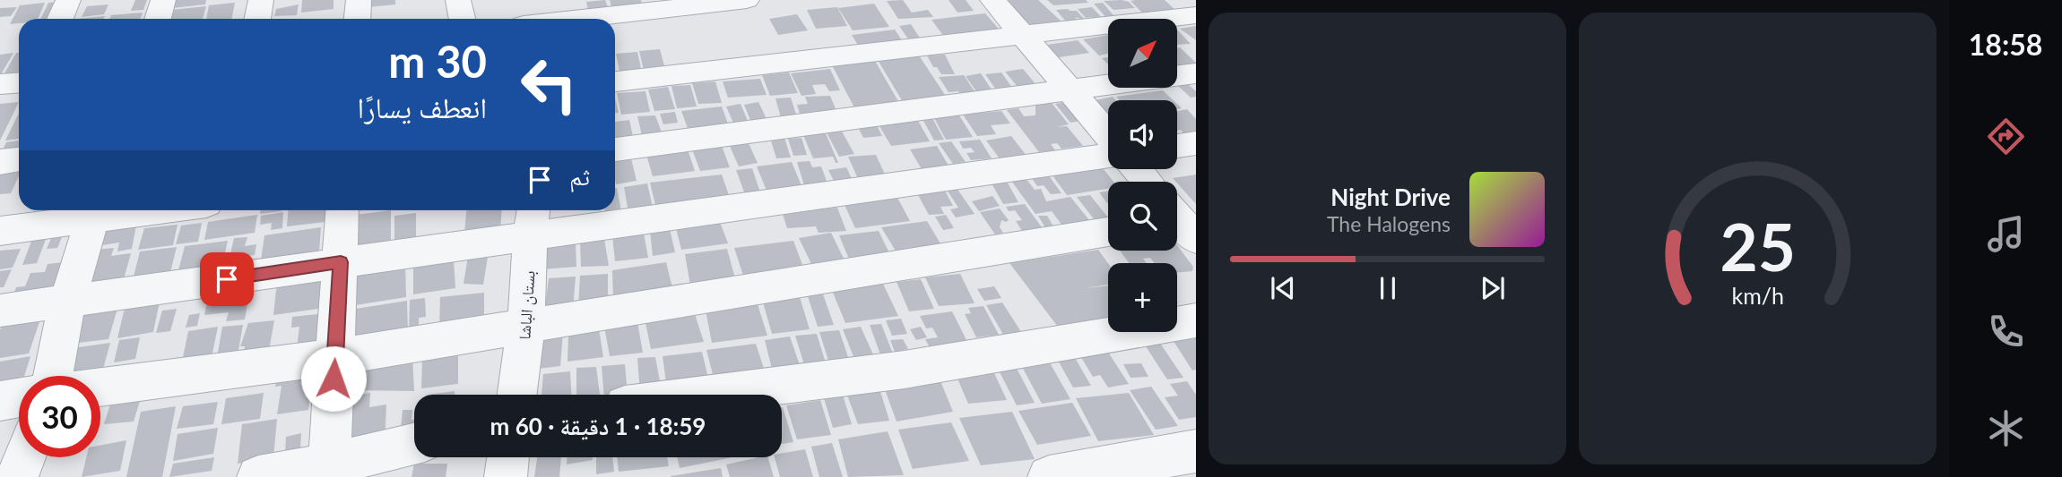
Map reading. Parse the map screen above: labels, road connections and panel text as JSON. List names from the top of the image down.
{
  "streets": {
    "street": ["بستان الباشا"]
  },
  "north": "top right",
  "page": {
    "tabs": "18:58",
    "map_buttons": "+",
    "turn": ["30 m", "انعطف يسارًا"],
    "then": "ثم",
    "song": ["Night Drive", "The Halogens"],
    "limit": "30",
    "trip": "18:59 · 1 دقيقة · 60 m",
    "gauge": ["25", "km/h"]
  }
}
